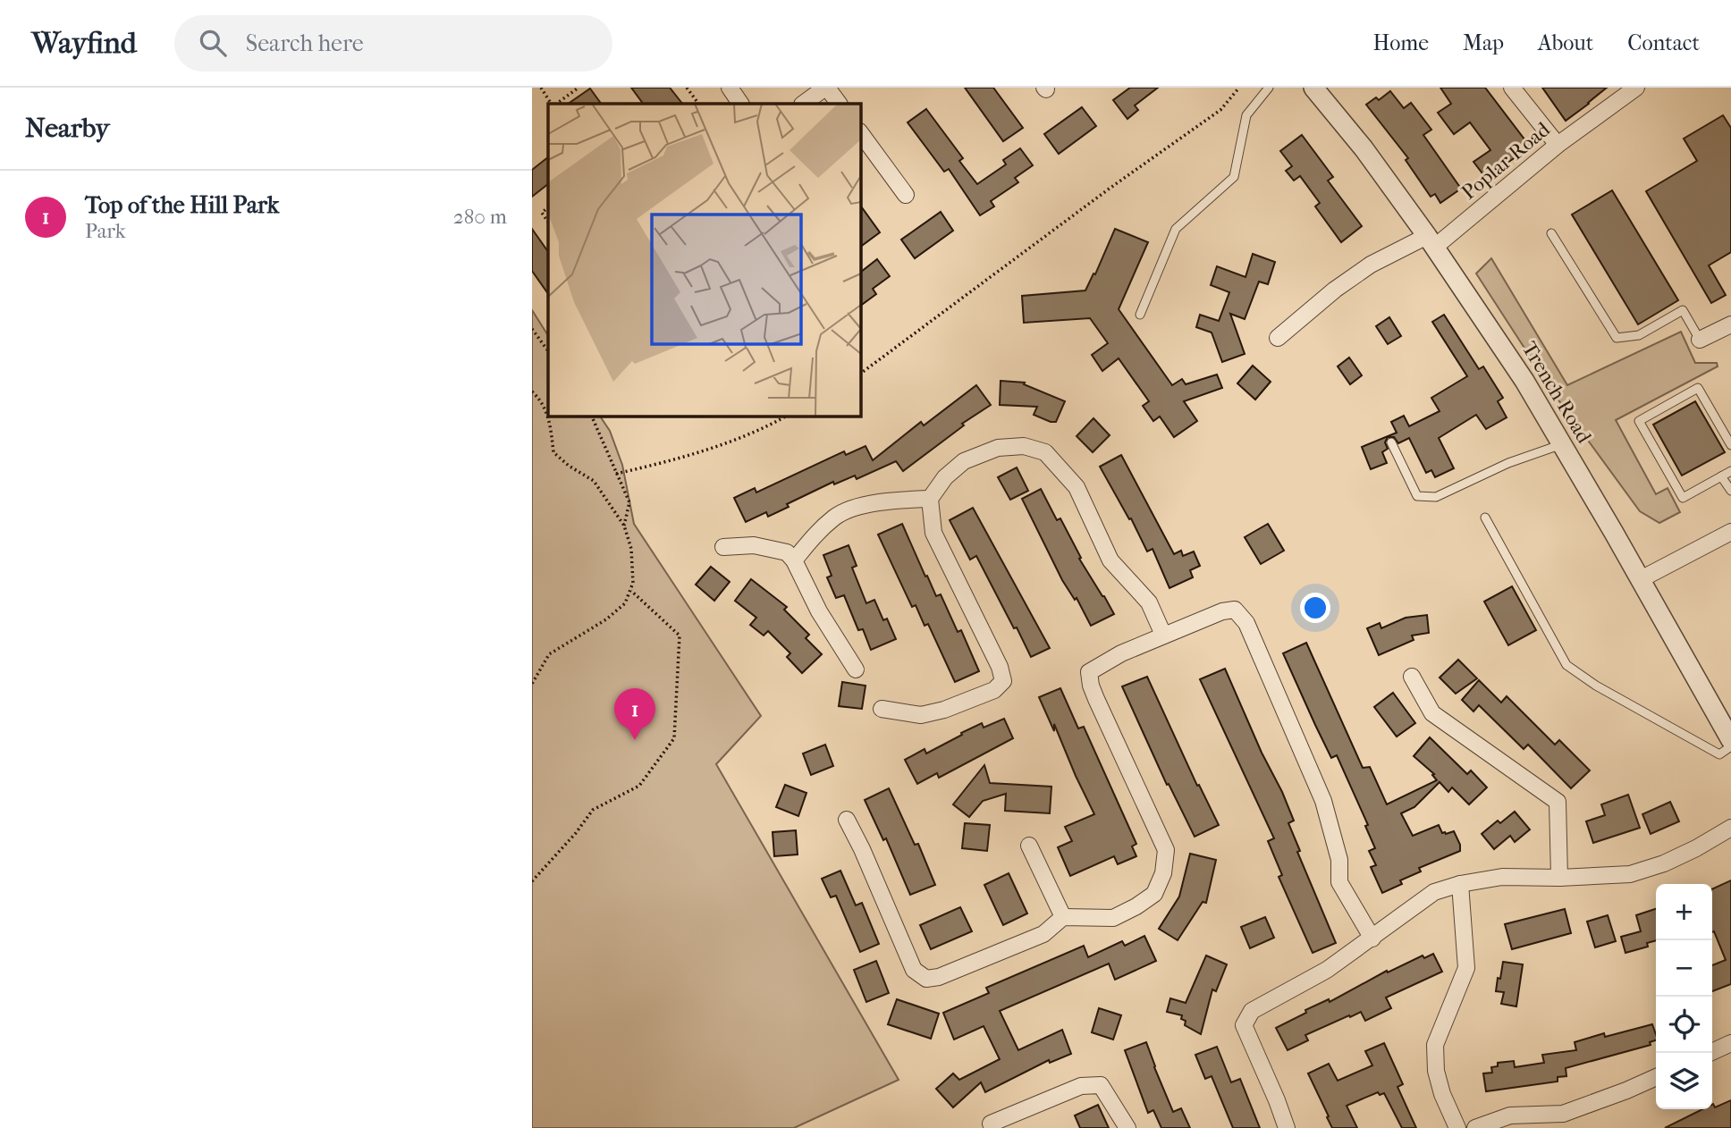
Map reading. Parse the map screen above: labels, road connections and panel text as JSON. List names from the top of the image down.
{
  "streets": {
    "street": ["Poplar Road", "Trench Road"]
  },
  "crossings": [
    ["Poplar Road", "Trench Road"]
  ],
  "page": {
    "header": "Wayfind",
    "search": "Search here",
    "nav": [
      "Home",
      "Map",
      "About",
      "Contact"
    ],
    "heading": "Nearby",
    "list": [
      {
        "mark": "1",
        "name": "Top of the Hill Park",
        "note": "Park",
        "value": "280 m"
      }
    ],
    "pins": "1",
    "map_buttons": ["+", "−"]
  }
}
